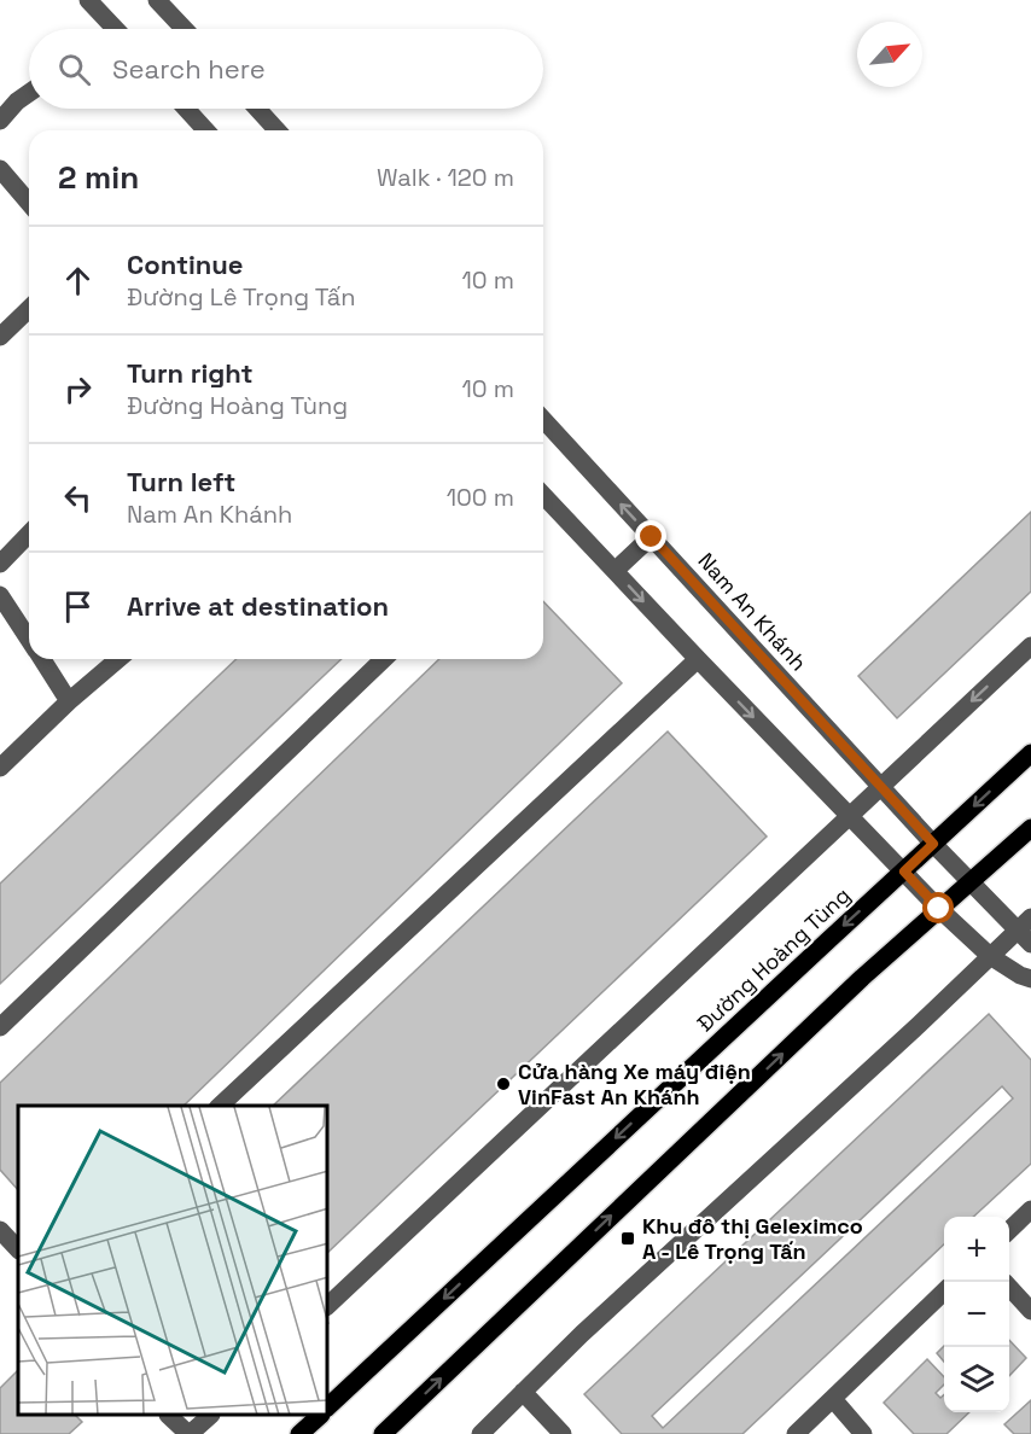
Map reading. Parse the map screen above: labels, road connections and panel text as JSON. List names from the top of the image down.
{
  "streets": {
    "main road": ["Đường Hoàng Tùng"],
    "street": ["Nam An Khánh"]
  },
  "crossings": [
    ["Nam An Khánh", "Đường Hoàng Tùng"]
  ],
  "places": {
    "other": ["Cửa hàng Xe máy điện VinFast An Khánh"],
    "transit": ["Khu đô thị Geleximco A - Lê Trọng Tấn"]
  },
  "north": "top right",
  "page": {
    "search": "Search here",
    "heading": ["2 min", "Walk · 120 m"],
    "list": [
      ["Continue", "Đường Lê Trọng Tấn", "10 m"],
      ["Turn right", "Đường Hoàng Tùng", "10 m"],
      ["Turn left", "Nam An Khánh", "100 m"],
      "Arrive at destination"
    ],
    "map_buttons": ["+", "−"]
  }
}
